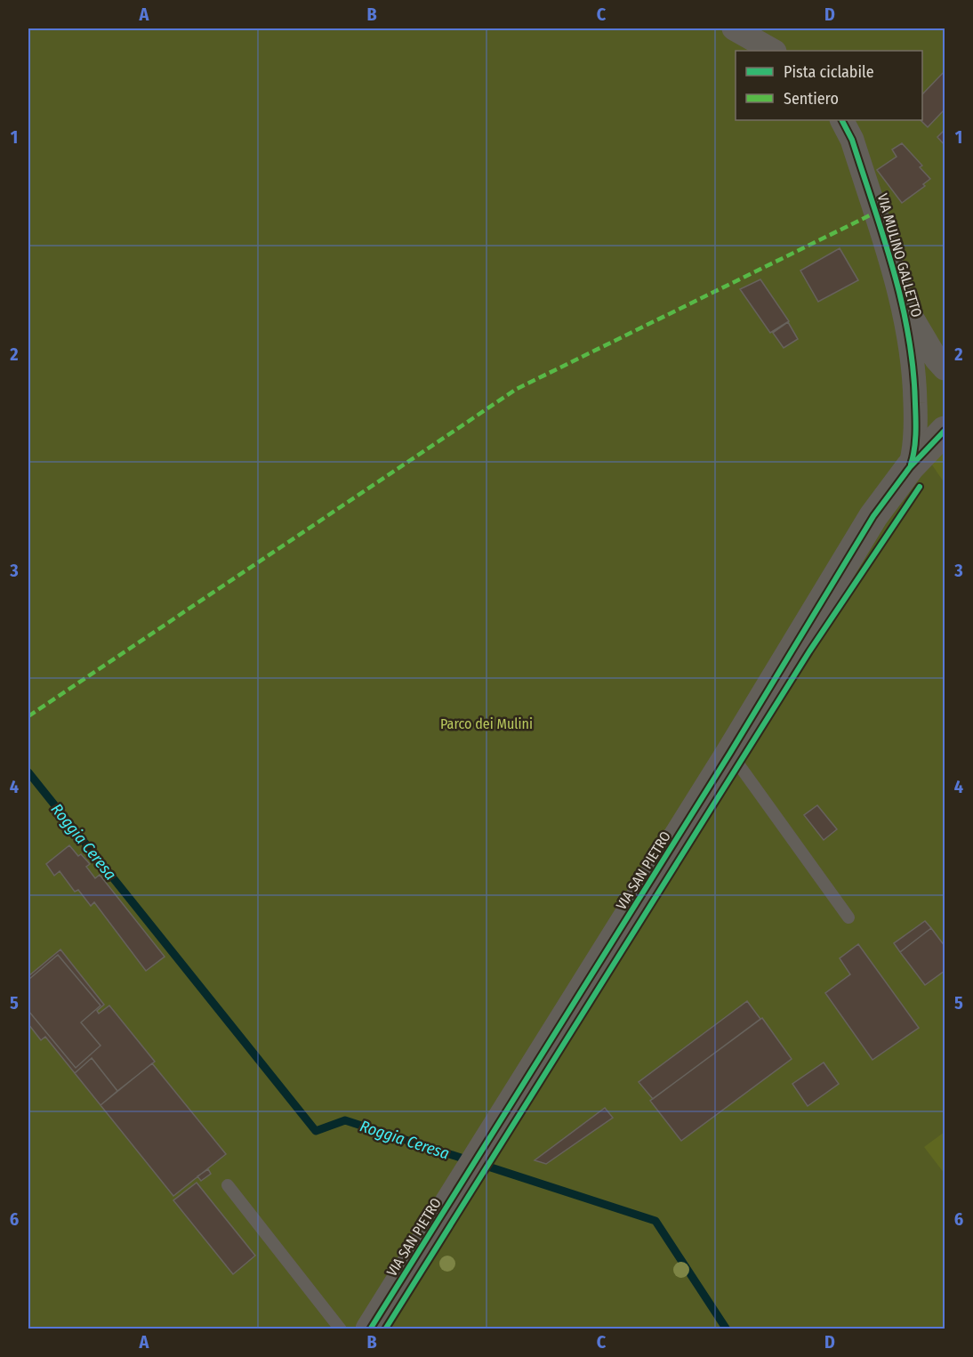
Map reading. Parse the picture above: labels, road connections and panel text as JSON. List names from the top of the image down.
{
  "streets": {
    "street": ["VIA MULINO GALLETTO", "VIA SAN PIETRO"]
  },
  "crossings": [
    ["VIA MULINO GALLETTO", "VIA SAN PIETRO"]
  ],
  "water": ["Roggia Ceresa"],
  "parks": ["Parco dei Mulini"],
  "legend": ["Pista ciclabile", "Sentiero"],
  "grid": {
    "columns": [
      "A",
      "B",
      "C",
      "D"
    ],
    "rows": [
      "1",
      "2",
      "3",
      "4",
      "5",
      "6"
    ]
  }
}
